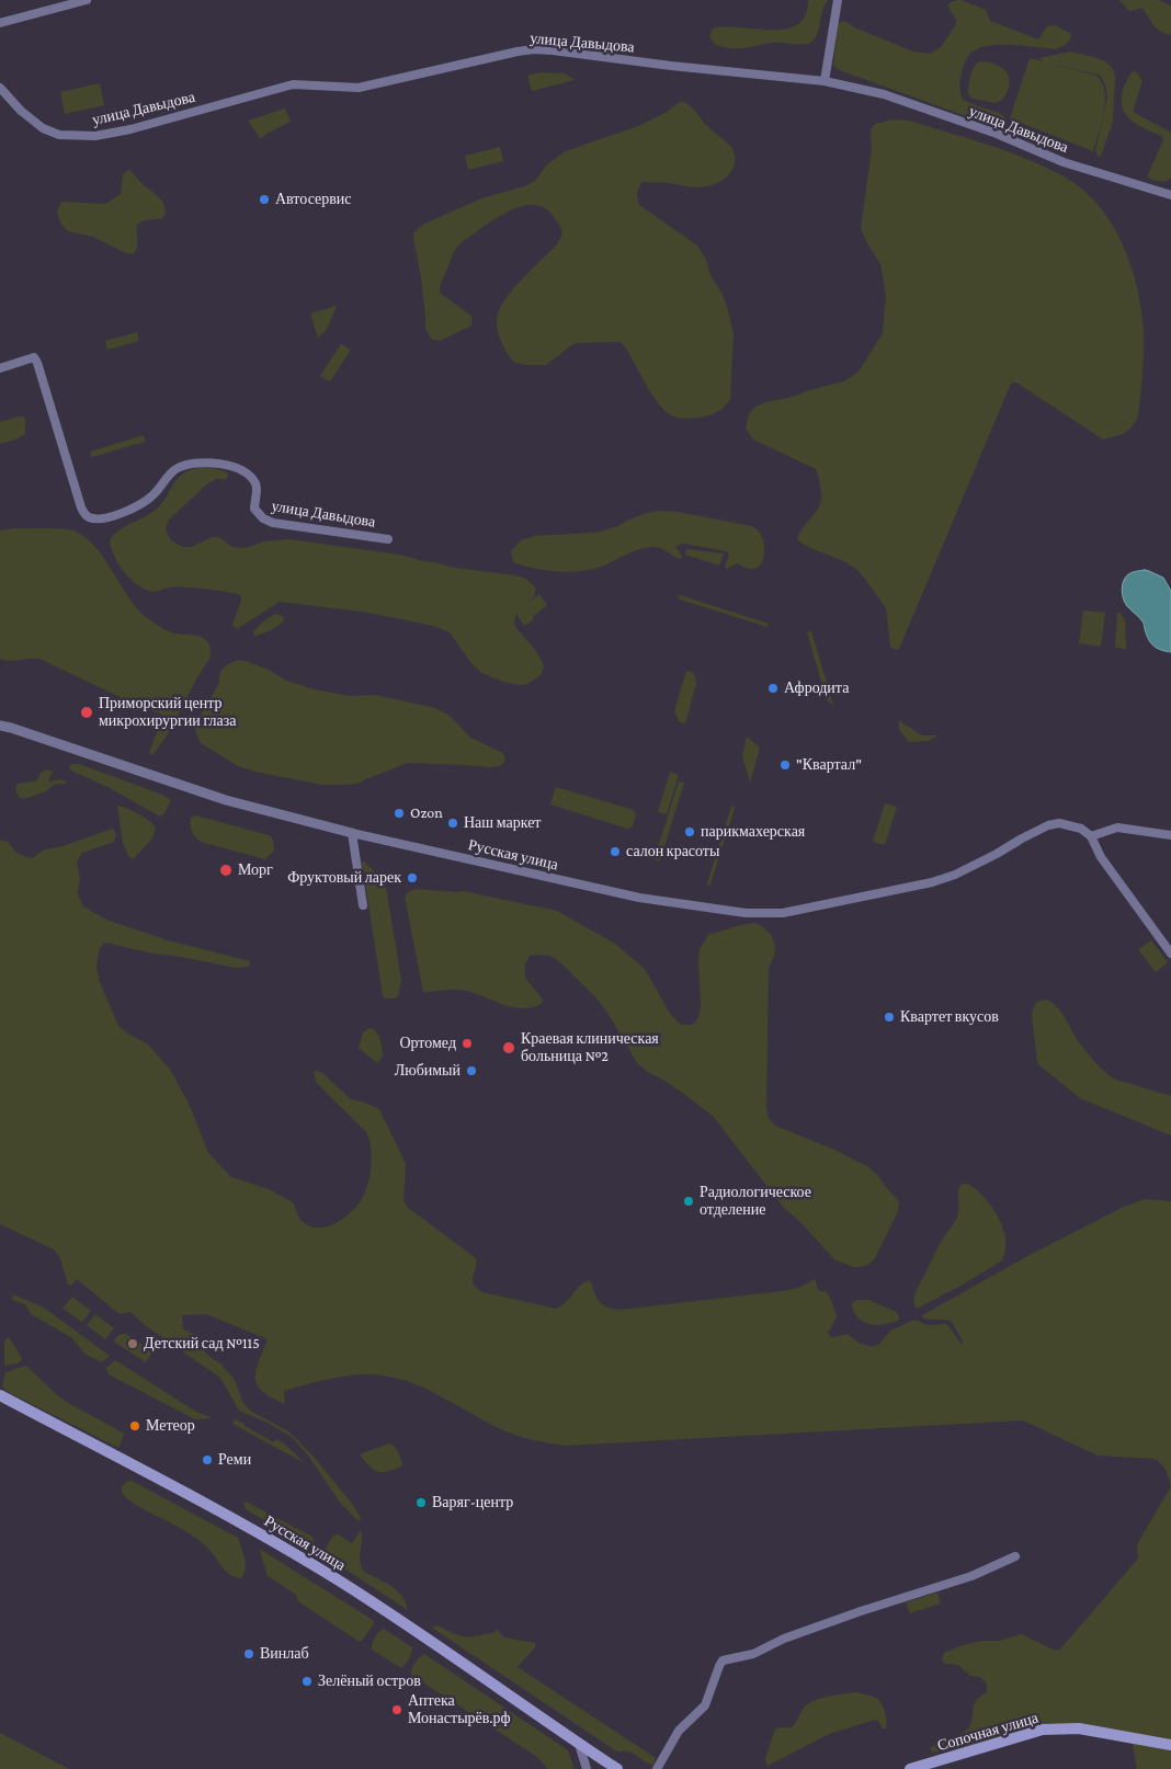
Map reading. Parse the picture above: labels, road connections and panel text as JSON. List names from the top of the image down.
{
  "streets": {
    "main road": ["Русская улица", "Сопочная улица"],
    "street": ["улица Давыдова"]
  },
  "places": [
    "Автосервис",
    "Афродита",
    "Приморский центр микрохирургии глаза",
    "\"Квартал\"",
    "Ozon",
    "Наш маркет",
    "парикмахерская",
    "салон красоты",
    "Морг",
    "Фруктовый ларек",
    "Квартет вкусов",
    "Ортомед",
    "Краевая клиническая больница №2",
    "Любимый",
    "Радиологическое отделение",
    "Детский сад №115",
    "Метеор",
    "Реми",
    "Варяг-центр",
    "Винлаб",
    "Зелёный остров",
    "Аптека Монастырёв.рф"
  ]
}
